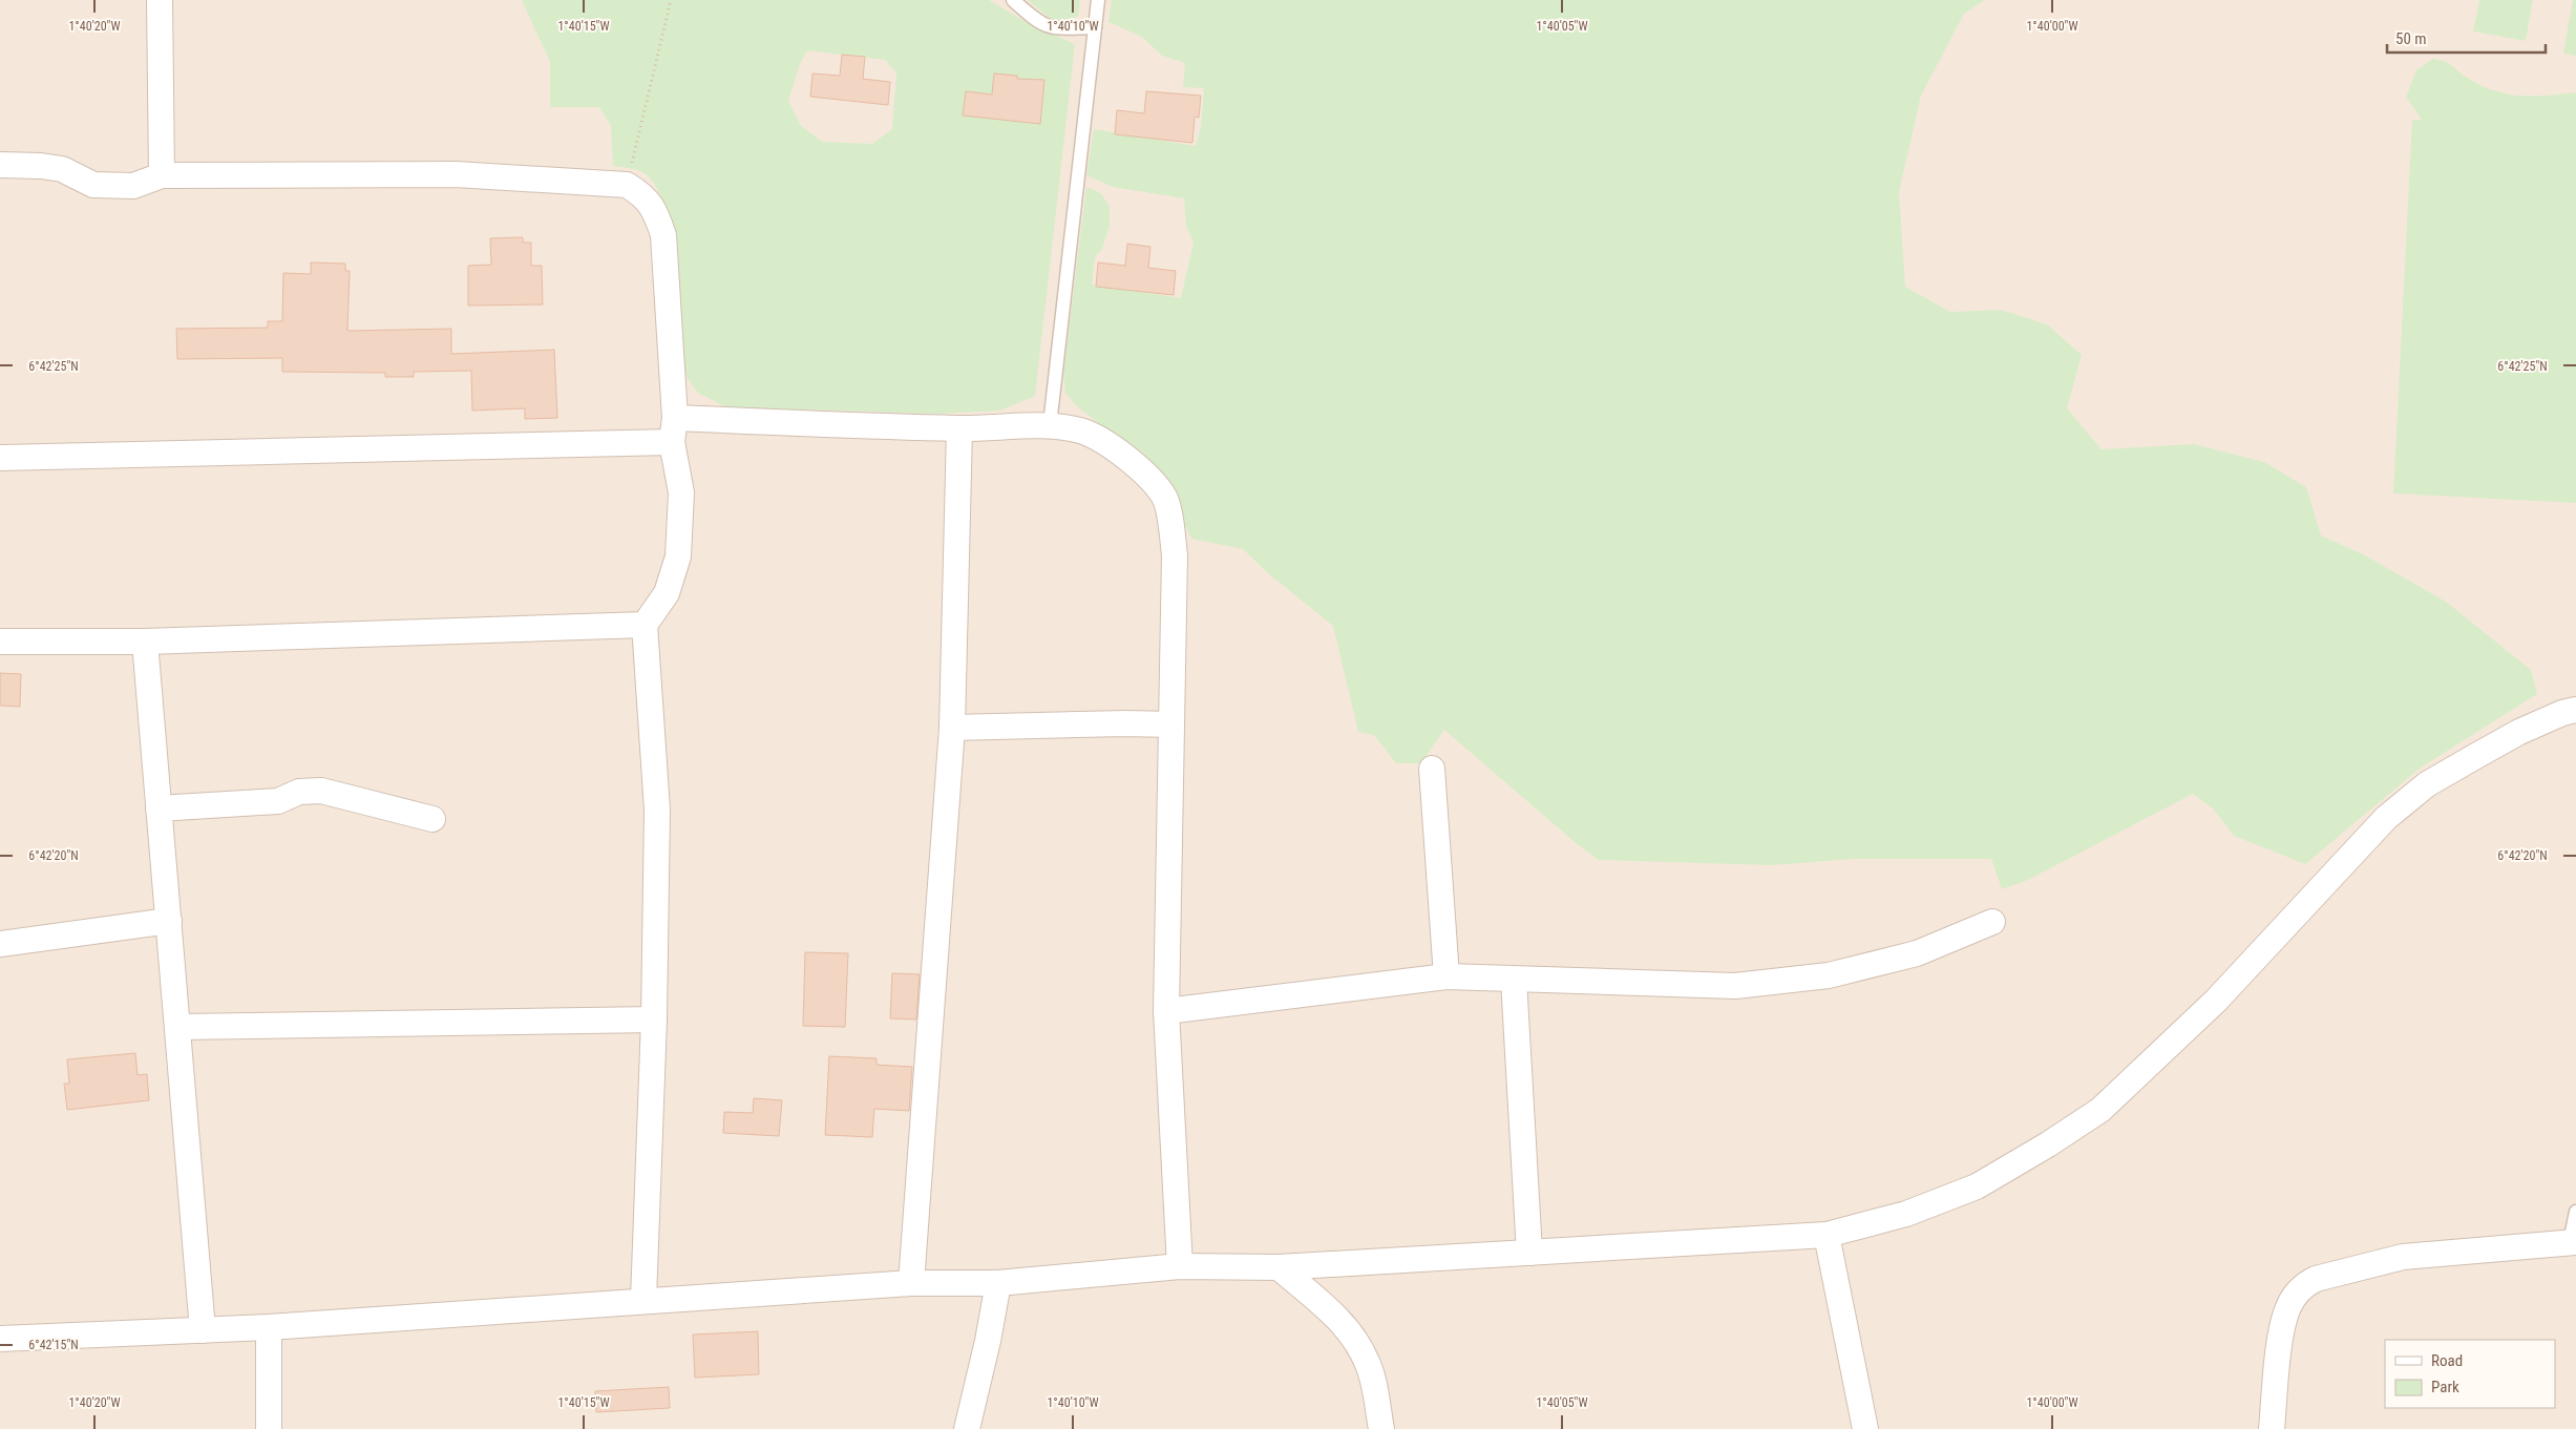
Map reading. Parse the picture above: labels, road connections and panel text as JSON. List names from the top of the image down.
{
  "legend": ["Road", "Park"],
  "scale_bar": "50 m",
  "coordinates": [
    "1°40'20\"W",
    "1°40'15\"W",
    "1°40'10\"W",
    "1°40'05\"W",
    "1°40'00\"W",
    "6°42'25\"N",
    "6°42'20\"N",
    "6°42'15\"N"
  ]
}
